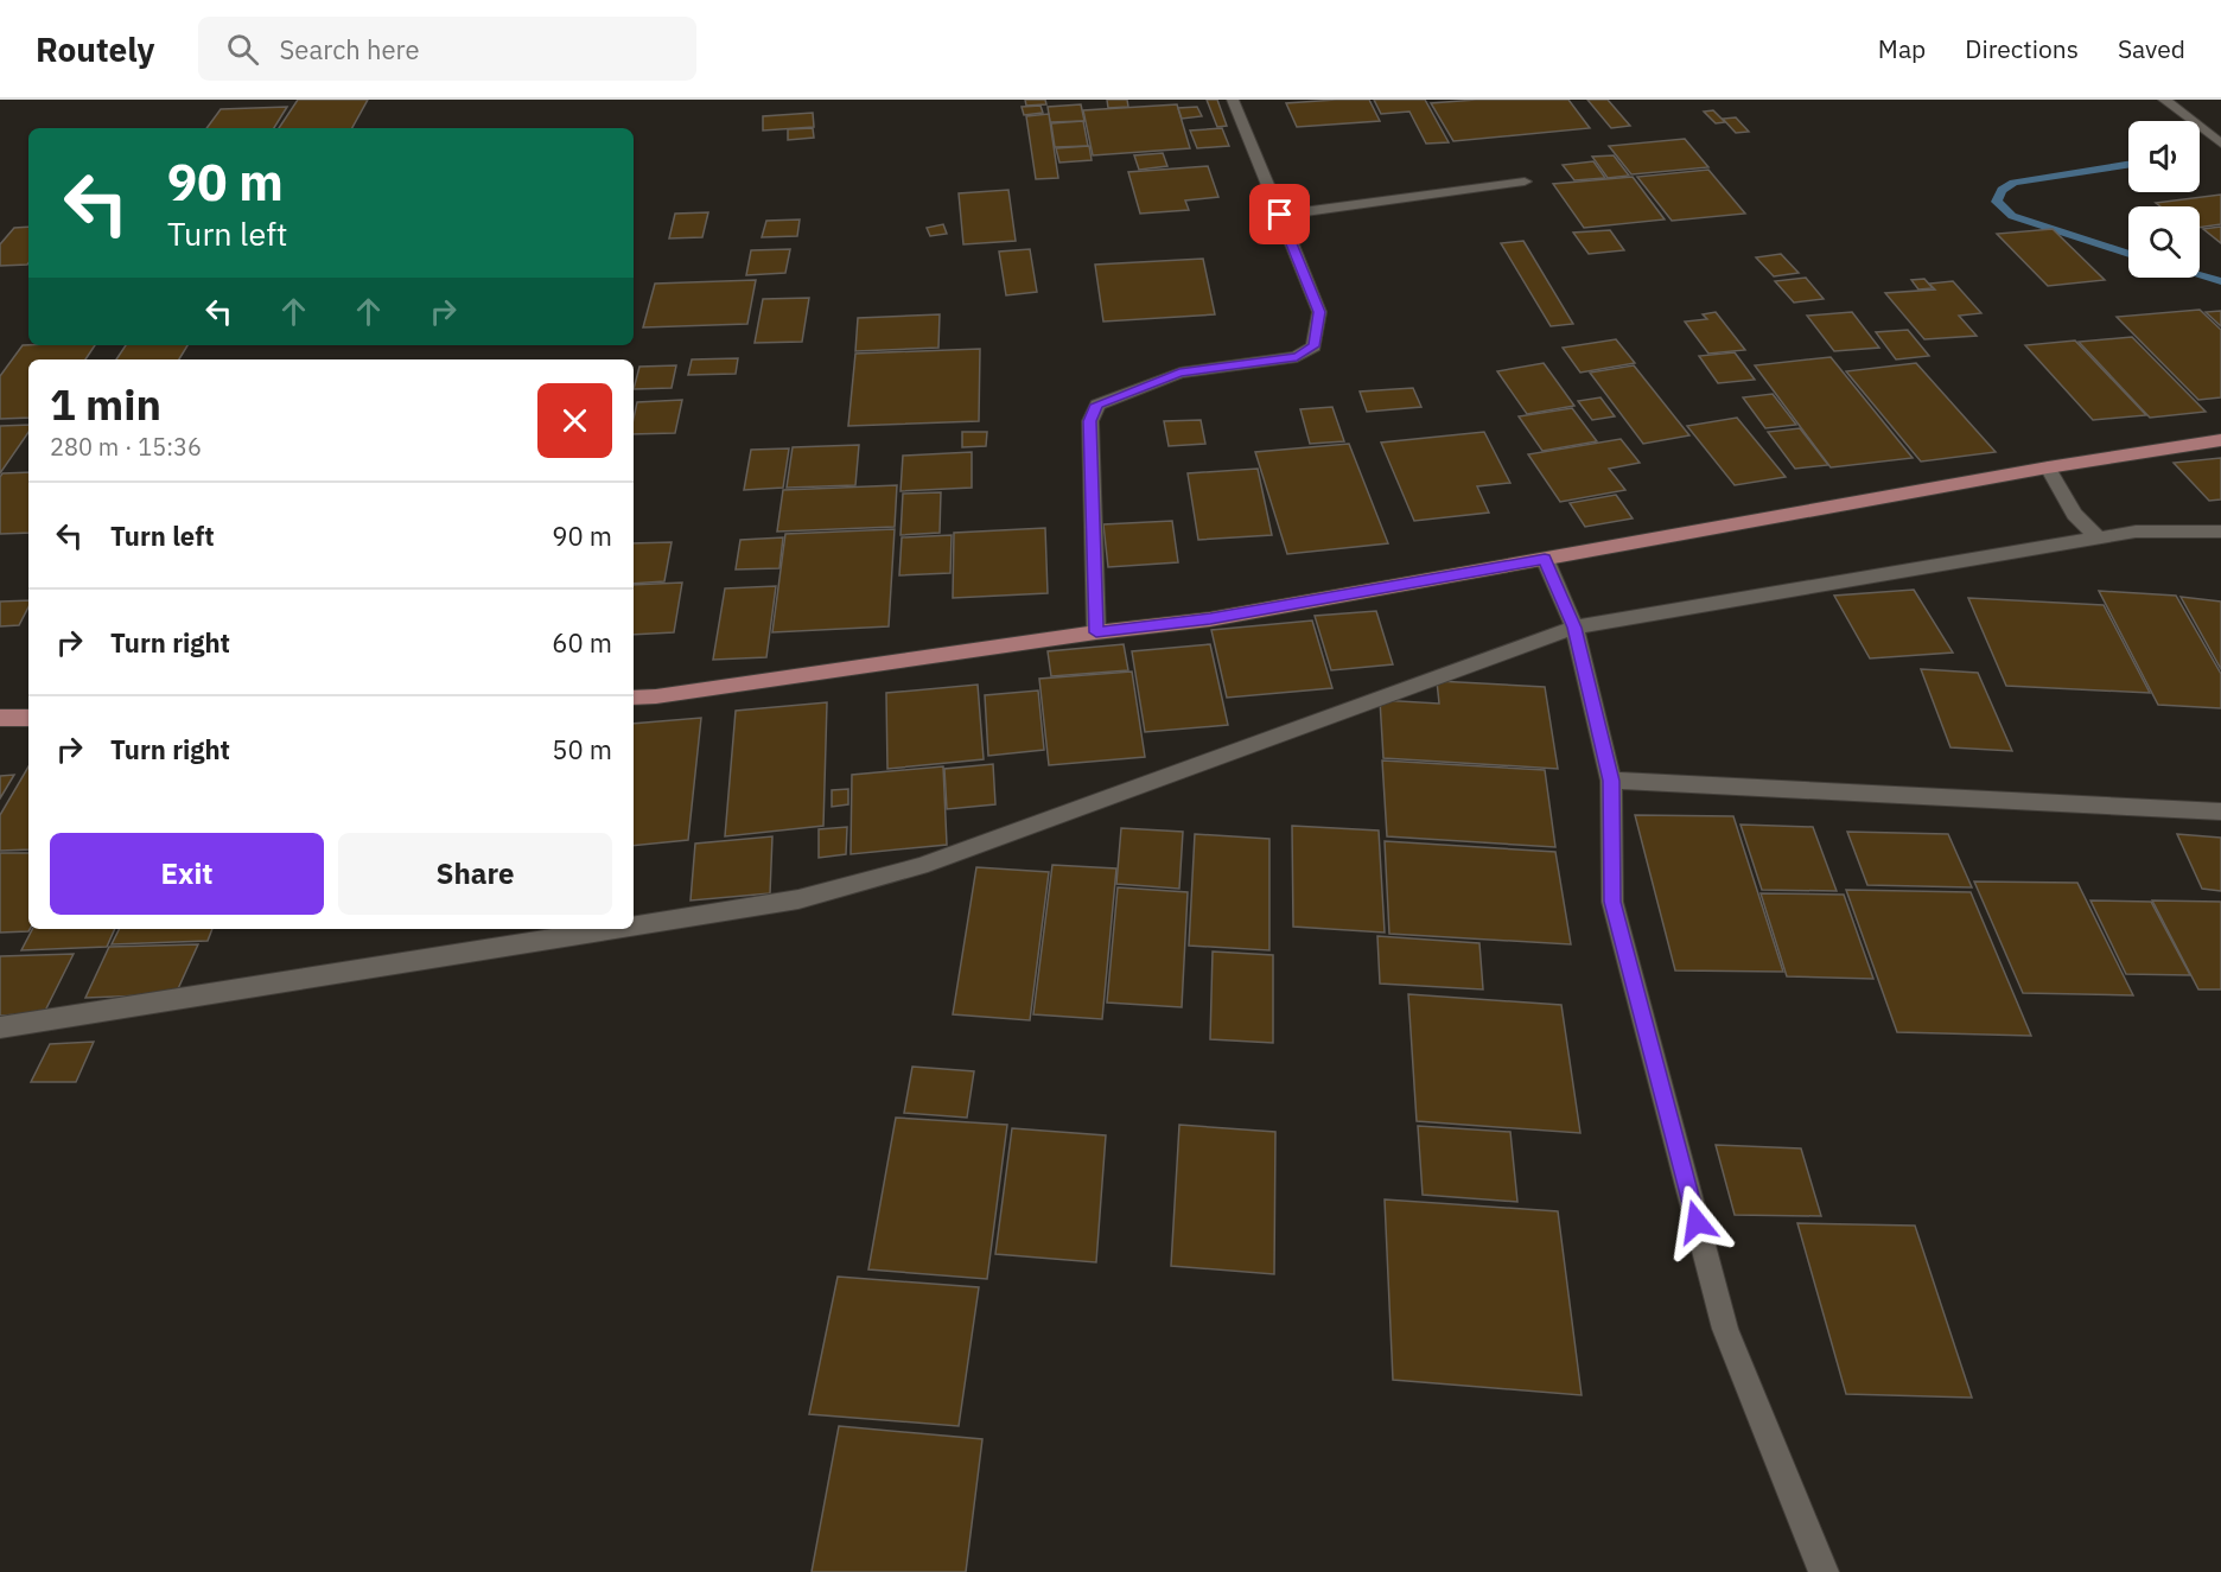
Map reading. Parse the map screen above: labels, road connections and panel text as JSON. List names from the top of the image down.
{
  "page": {
    "header": "Routely",
    "search": "Search here",
    "nav": ["Map", "Directions", "Saved"],
    "turn": ["90 m", "Turn left"],
    "heading": ["1 min", "280 m · 15:36"],
    "list": [
      {
        "name": "Turn left",
        "value": "90 m"
      },
      {
        "name": "Turn right",
        "value": "60 m"
      },
      {
        "name": "Turn right",
        "value": "50 m"
      }
    ],
    "buttons": ["Exit", "Share"]
  }
}
